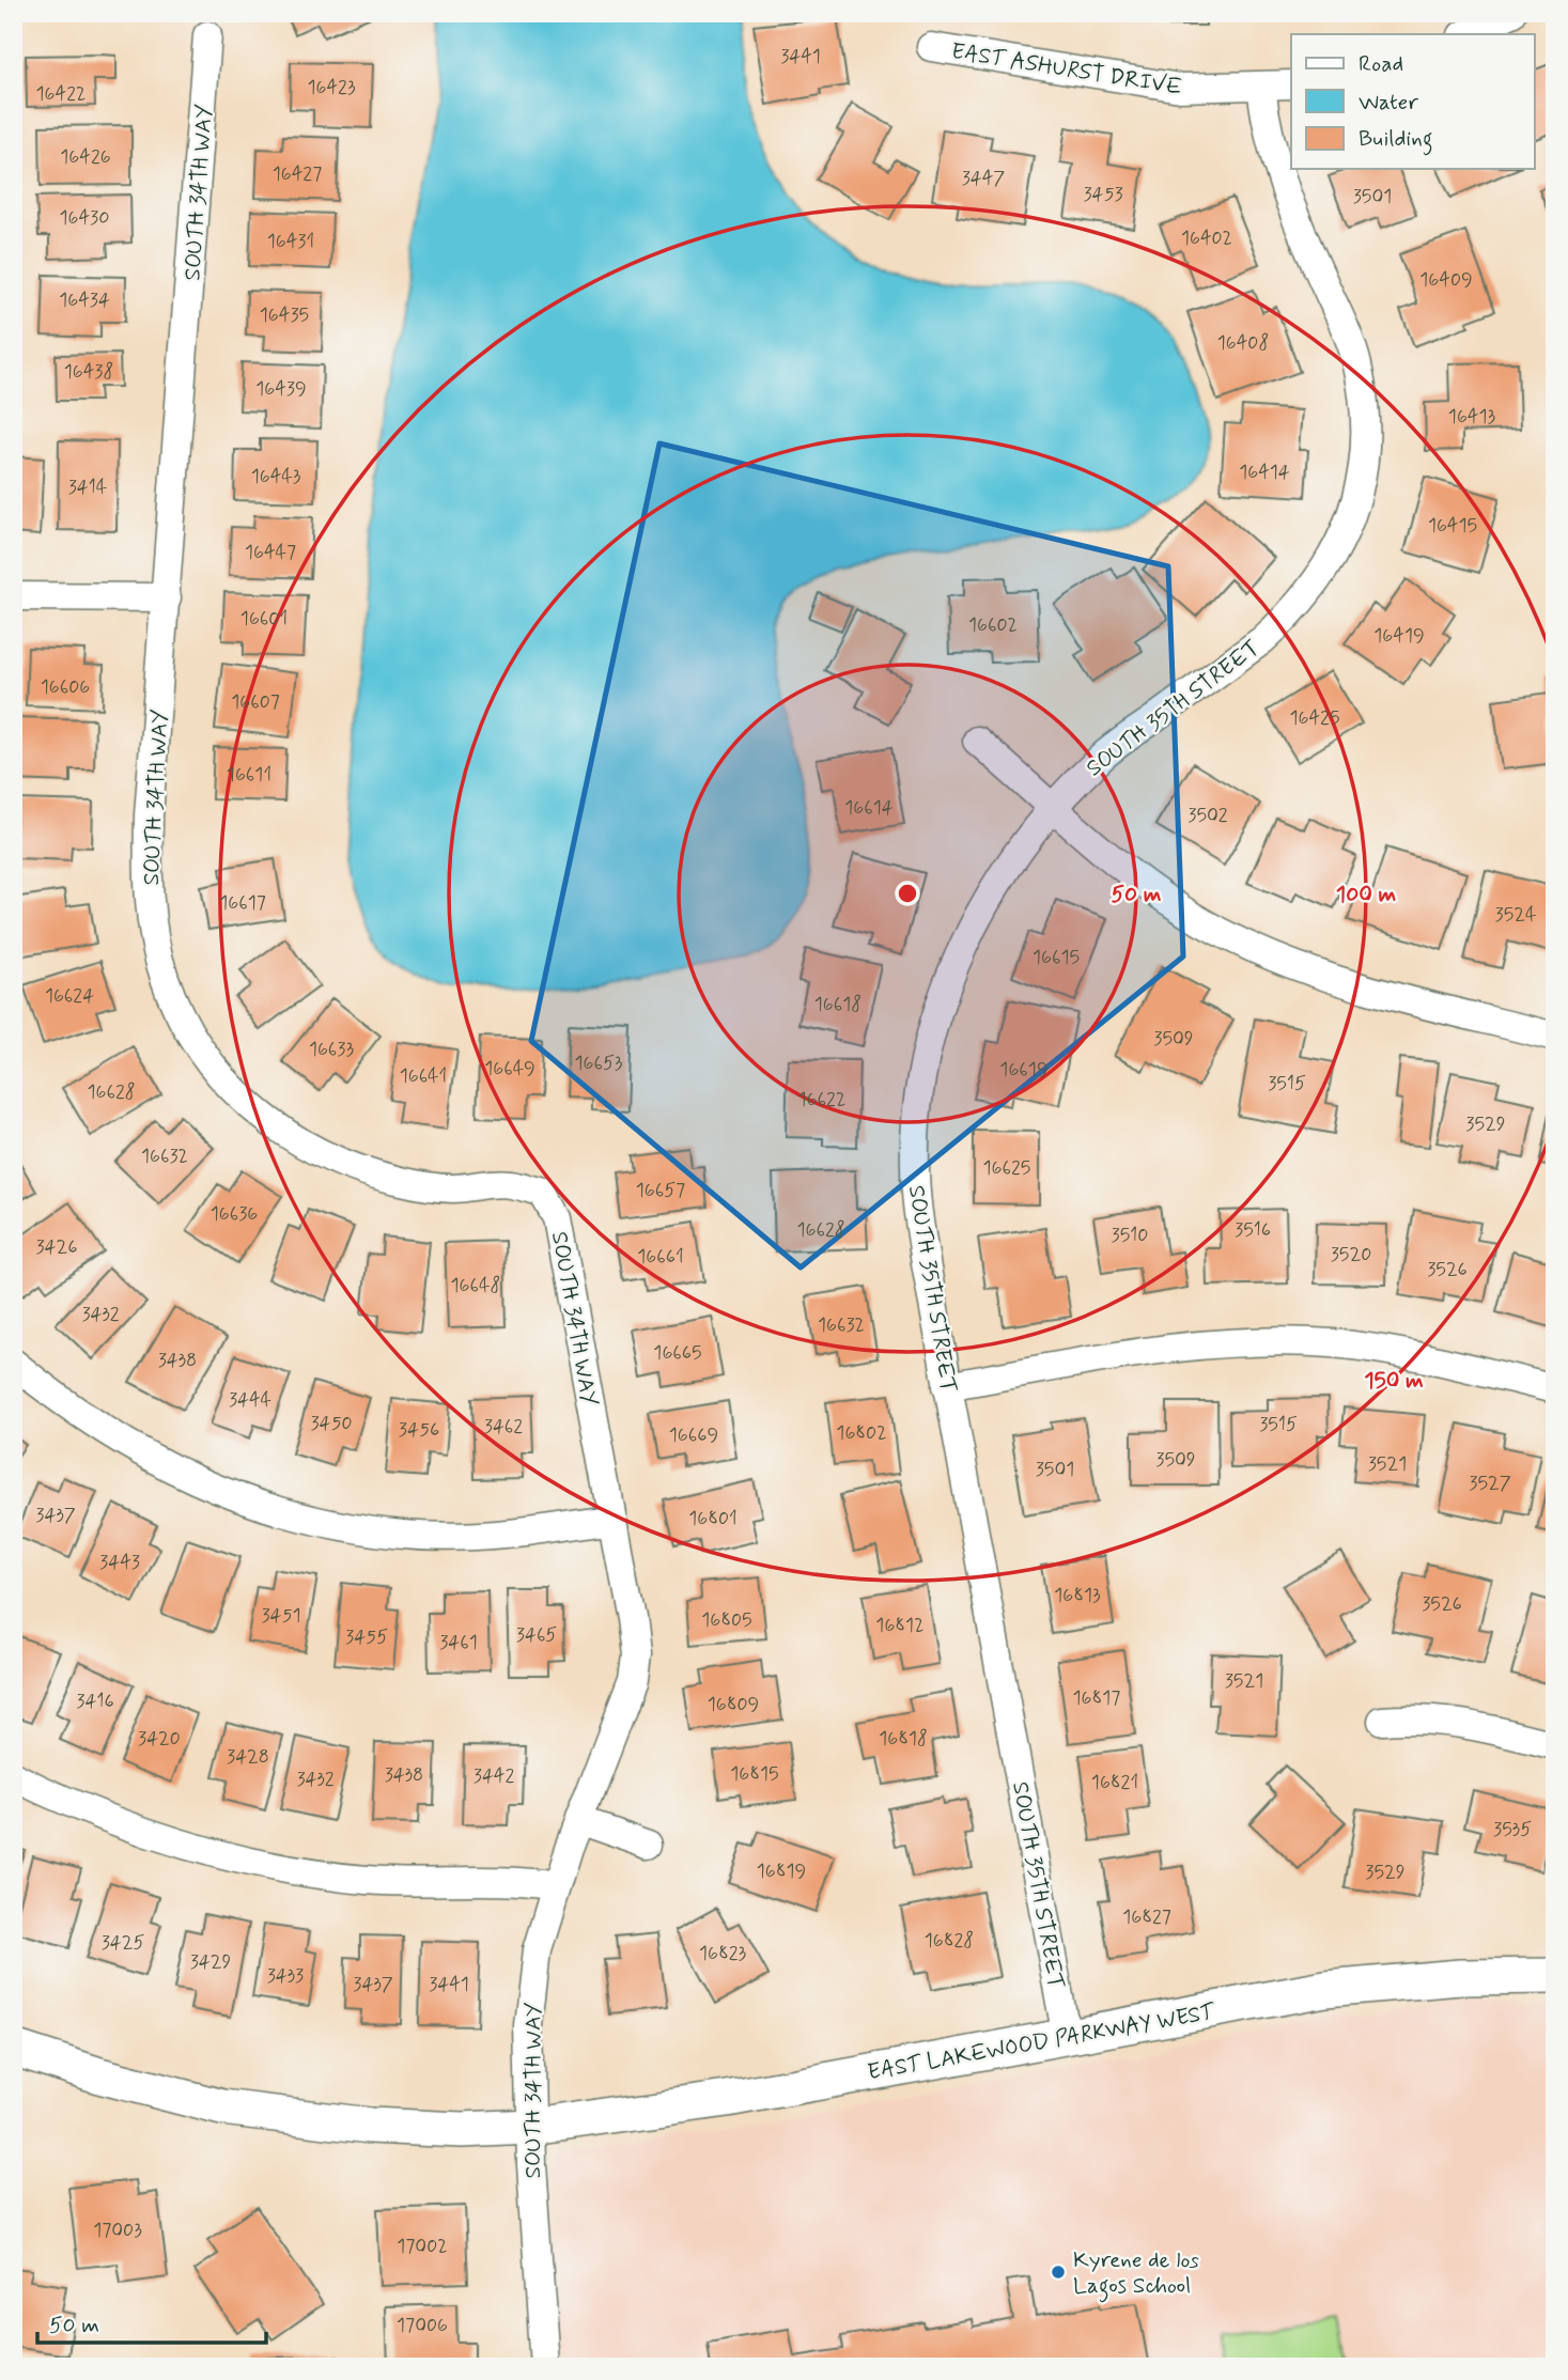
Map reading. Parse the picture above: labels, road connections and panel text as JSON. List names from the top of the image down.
{
  "streets": {
    "street": [
      "EAST ASHURST DRIVE",
      "SOUTH 34TH WAY",
      "SOUTH 35TH STREET",
      "EAST LAKEWOOD PARKWAY WEST"
    ]
  },
  "crossings": [
    ["EAST ASHURST DRIVE", "SOUTH 35TH STREET"],
    ["SOUTH 34TH WAY", "EAST LAKEWOOD PARKWAY WEST"],
    ["SOUTH 35TH STREET", "EAST LAKEWOOD PARKWAY WEST"]
  ],
  "places": ["Kyrene de los Lagos School"],
  "house_numbers": [
    "3441",
    "16423",
    "16422",
    "16426",
    "16427",
    "3447",
    "3453",
    "3501",
    "16430",
    "16402",
    "16431",
    "16409",
    "16434",
    "16435",
    "16408",
    "16438",
    "16439",
    "16413",
    "16414",
    "16443",
    "3414",
    "16415",
    "16447",
    "16601",
    "16602",
    "16419",
    "16606",
    "16607",
    "16425",
    "16611",
    "16614",
    "3502",
    "16617",
    "3524",
    "16615",
    "16624",
    "16618",
    "3509",
    "16633",
    "16653",
    "16649",
    "16619",
    "16641",
    "3515",
    "16628",
    "16622",
    "3529",
    "16632",
    "16625",
    "16657",
    "16636",
    "16628",
    "3516",
    "3510",
    "3426",
    "3520",
    "16661",
    "3526",
    "16648",
    "3432",
    "16632",
    "16665",
    "3438",
    "3444",
    "3450",
    "3515",
    "3462",
    "3456",
    "16802",
    "16669",
    "3509",
    "3521",
    "3501",
    "3527",
    "3437",
    "16801",
    "3443",
    "16813",
    "3526",
    "3451",
    "16805",
    "16812",
    "3465",
    "3455",
    "3461",
    "3521",
    "16817",
    "3416",
    "16809",
    "3420",
    "16818",
    "3428",
    "16815",
    "3438",
    "3442",
    "3432",
    "16821",
    "3535",
    "16819",
    "3529",
    "16827",
    "16828",
    "3425",
    "16823",
    "3429",
    "3433",
    "3437",
    "3441",
    "17003",
    "17002",
    "17006"
  ],
  "legend": ["Road", "Water", "Building"],
  "scale_bar": "50 m",
  "rings": ["50 m", "100 m", "150 m"]
}
